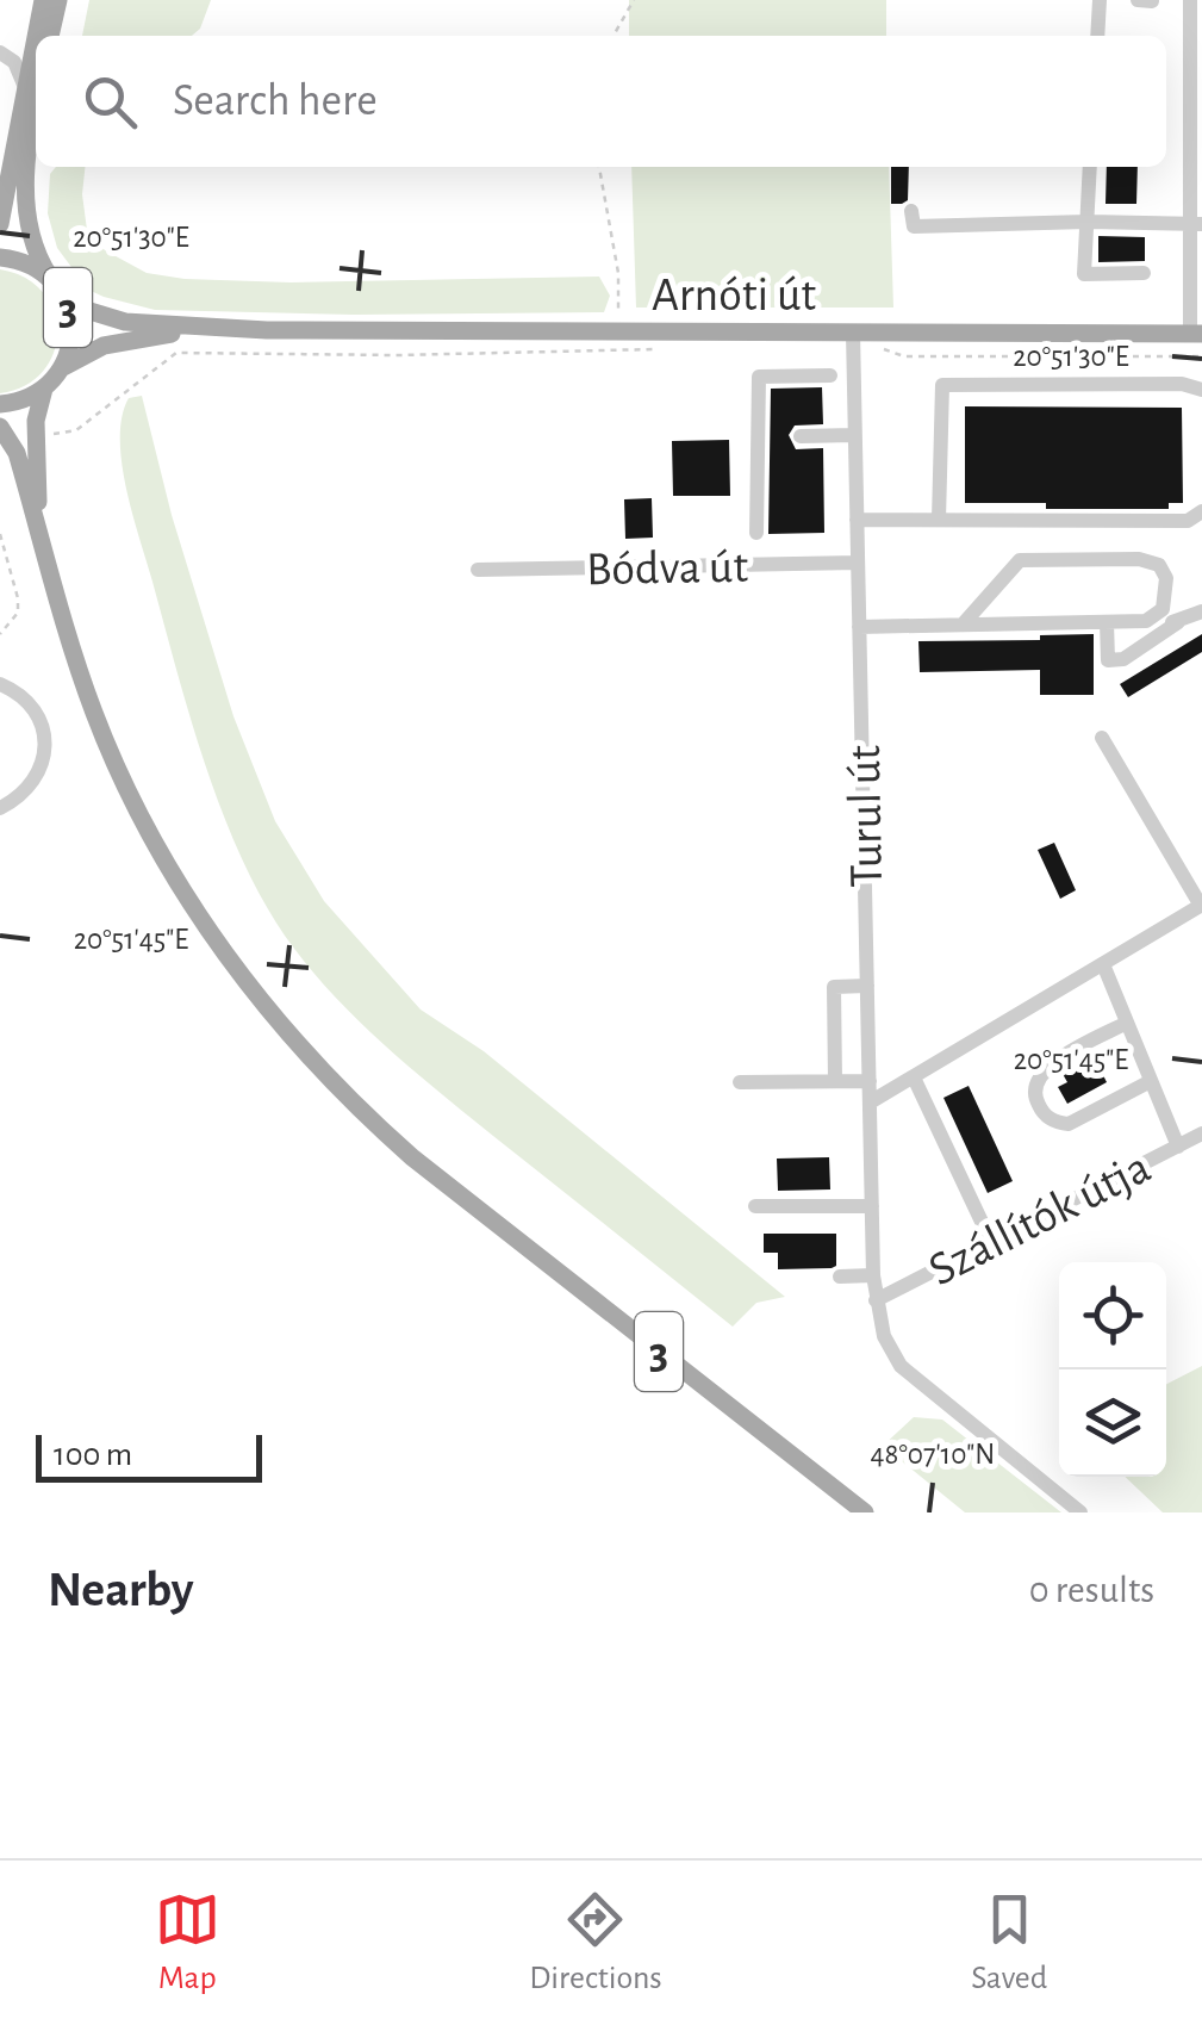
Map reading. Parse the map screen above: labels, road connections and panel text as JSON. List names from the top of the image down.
{
  "streets": {
    "main road": ["Arnóti út", "3"],
    "street": ["Bódva út", "Turul út", "Szállítók útja"]
  },
  "crossings": [
    ["Arnóti út", "Turul út"],
    ["Bódva út", "Turul út"],
    ["Turul út", "Szállítók útja"]
  ],
  "scale_bar": "100 m",
  "page": {
    "search": "Search here",
    "scale": "100 m",
    "heading": ["Nearby", "0 results"],
    "nav": ["Map", "Directions", "Saved"]
  },
  "coordinates": ["20°51'30\"E", "20°51'45\"E", "48°07'10\"N"]
}
